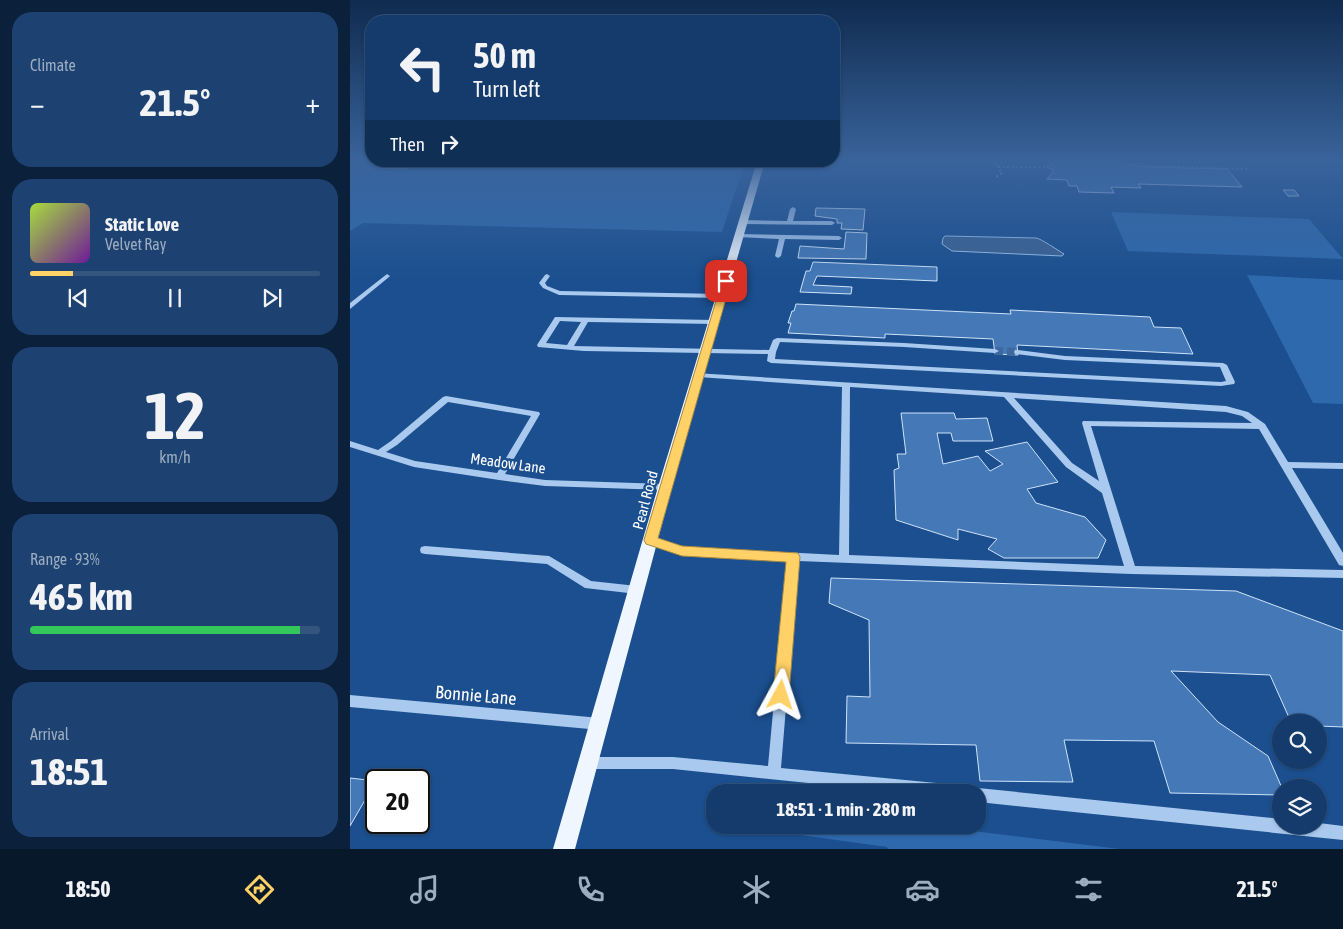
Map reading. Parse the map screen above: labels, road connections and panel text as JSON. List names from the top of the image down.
{
  "streets": {
    "main road": ["Pearl Road"],
    "street": ["Meadow Lane", "Bonnie Lane"]
  },
  "crossings": [
    ["Meadow Lane", "Pearl Road"],
    ["Pearl Road", "Bonnie Lane"]
  ],
  "page": {
    "tile": [
      "Climate",
      ["12", "km/h"],
      ["Range · 93%", "465 km"],
      ["Arrival", "18:51"]
    ],
    "turn": ["50 m", "Turn left"],
    "heat": ["−", "21.5°", "+"],
    "then": "Then",
    "song": ["Static Love", "Velvet Ray"],
    "limit": "20",
    "trip": "18:51 · 1 min · 280 m",
    "tabs": ["18:50", "21.5°"]
  }
}
